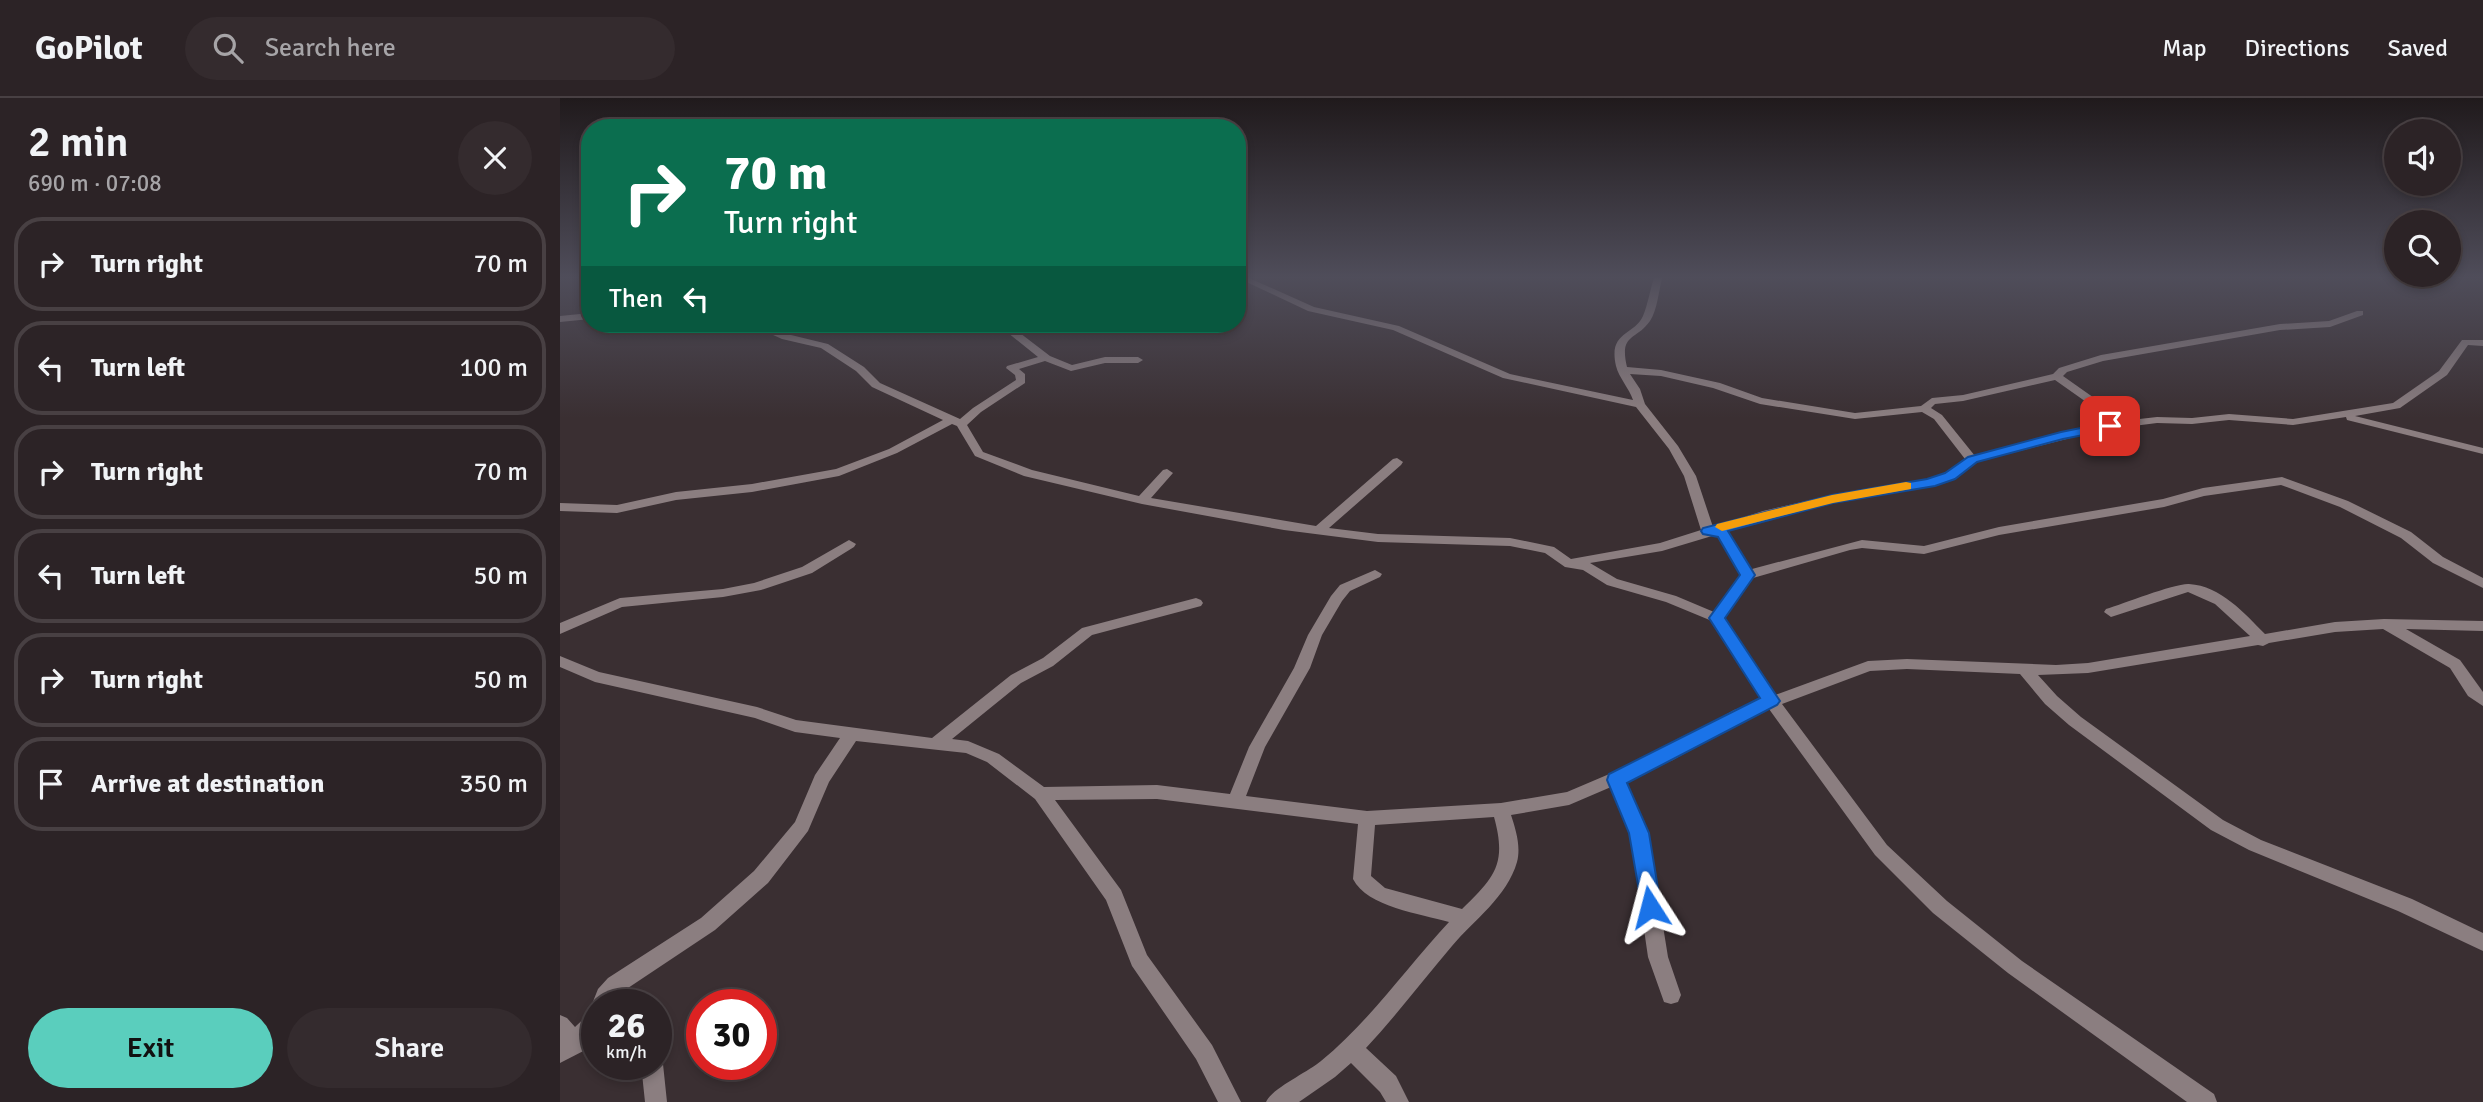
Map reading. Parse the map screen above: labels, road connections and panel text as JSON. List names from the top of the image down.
{
  "page": {
    "header": "GoPilot",
    "search": "Search here",
    "nav": ["Map", "Directions", "Saved"],
    "heading": ["2 min", "690 m · 07:08"],
    "turn": ["70 m", "Turn right"],
    "list": [
      {
        "name": "Turn right",
        "value": "70 m"
      },
      {
        "name": "Turn left",
        "value": "100 m"
      },
      {
        "name": "Turn right",
        "value": "70 m"
      },
      {
        "name": "Turn left",
        "value": "50 m"
      },
      {
        "name": "Turn right",
        "value": "50 m"
      },
      {
        "name": "Arrive at destination",
        "value": "350 m"
      }
    ],
    "then": "Then",
    "speed": "26 km/h",
    "limit": "30",
    "buttons": ["Exit", "Share"]
  }
}
